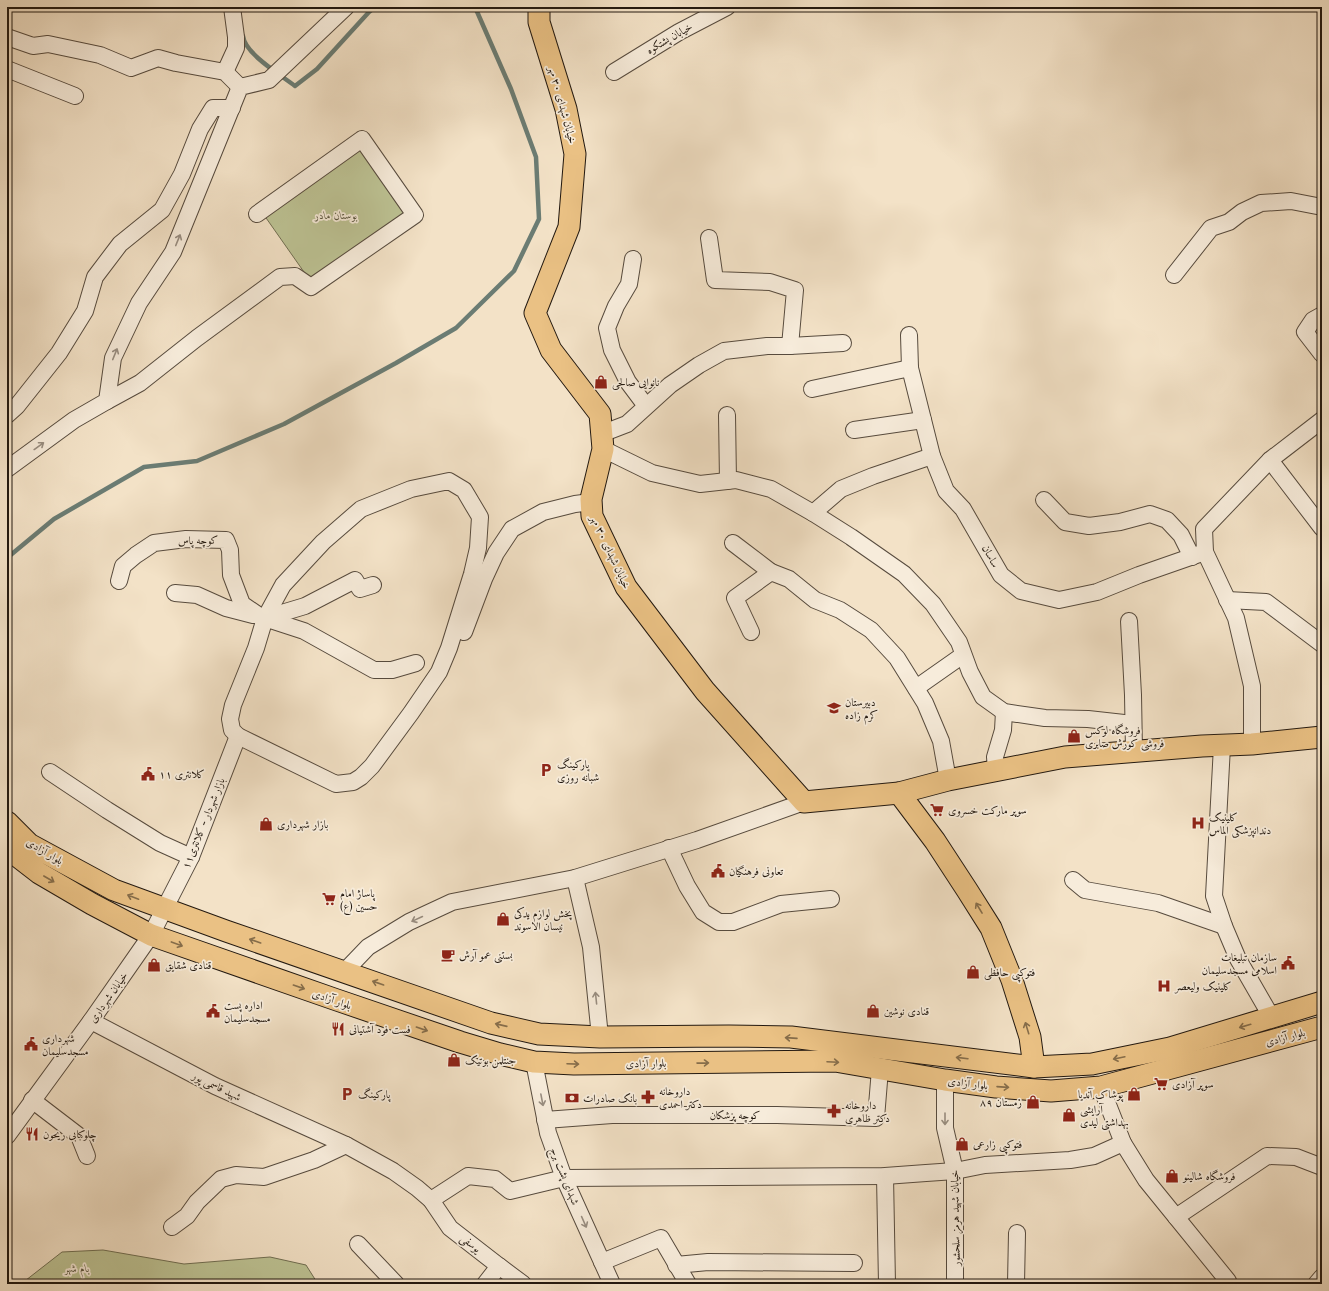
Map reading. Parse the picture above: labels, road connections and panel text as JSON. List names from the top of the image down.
{
  "streets": {
    "main road": ["خیابان شهدای ۳۰ مهر", "بلوار آزادی"],
    "street": [
      "خیابان پشتکوه",
      "کوچه پاس",
      "ساسان",
      "بازار شهردار - کلانتری۱۱",
      "خیابان شهرداری",
      "شهید قاسمی پور",
      "کوچه پزشکان",
      "شهدای پشت برج",
      "خیابان شهید هرمز سلحشور",
      "یوسفی"
    ]
  },
  "crossings": [
    ["بازار شهردار - کلانتری۱۱", "بلوار آزادی"],
    ["بازار شهردار - کلانتری۱۱", "خیابان شهرداری"],
    ["بلوار آزادی", "خیابان شهرداری"],
    ["بلوار آزادی", "کوچه پزشکان"],
    ["بلوار آزادی", "شهدای پشت برج"],
    ["بلوار آزادی", "خیابان شهید هرمز سلحشور"],
    ["خیابان شهرداری", "شهید قاسمی پور"],
    ["شهید قاسمی پور", "یوسفی"],
    ["کوچه پزشکان", "شهدای پشت برج"]
  ],
  "one_way": ["شهدای پشت برج", "خیابان شهید هرمز سلحشور"],
  "parks": ["بوستان مادر", "بام شهر"],
  "places": {
    "shop": [
      "نانوایی صالحی",
      "فروشگاه لوکس فروشی کورش صابری",
      "بازار شهرداری",
      "پخش لوازم یدکی نیسان الاسوند",
      "قنادی شقایق",
      "فتوکپی حافظی",
      "قنادی نوشین",
      "جنتلمن بوتیک",
      "پوشاک آندیا",
      "زمستان ۸۹",
      "آرایشی بهداشتی لیدی",
      "فتوکپی زارعی",
      "فروشگاه شالینو"
    ],
    "school or university": ["دبیرستان کرم زاده"],
    "parking": ["پارکینگ شبانه روزی", "پارکینگ"],
    "public building": [
      "کلانتری ۱۱",
      "تعاونی فرهنگیان",
      "سازمان تبلیغات اسلامی مسجدسلیمان",
      "اداره پست مسجدسلیمان",
      "شهرداری مسجدسلیمان"
    ],
    "supermarket": ["سوپر مارکت خسروی", "پاساژ امام حسین (ع)", "سوپر آزادی"],
    "hospital": ["کلینیک دندانپزشکی الماس", "کلینیک ولیعصر"],
    "cafe": ["بستنی عمو آرش"],
    "restaurant": ["فست فود آشتیانی", "چلوکبابی ریحون"],
    "pharmacy": ["داروخانه دکتر احمدی", "داروخانه دکتر ظاهری"],
    "bank": ["بانک صادرات"]
  }
}
